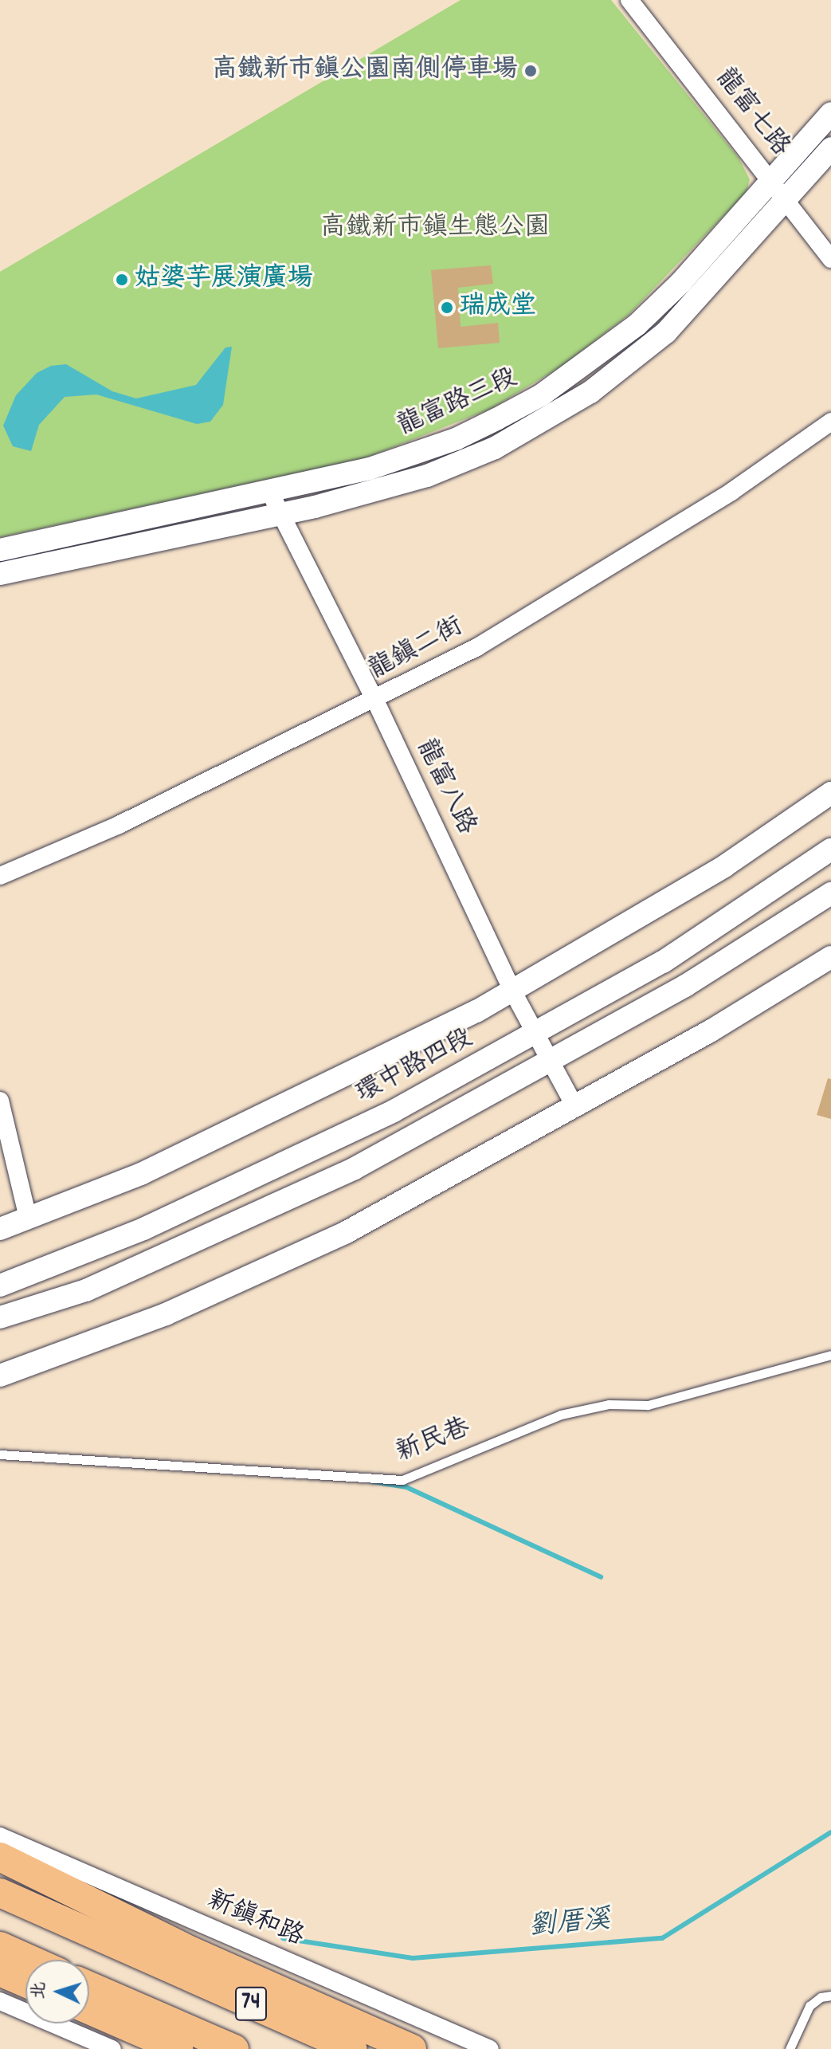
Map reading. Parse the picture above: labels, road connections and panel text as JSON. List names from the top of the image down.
{
  "streets": {
    "highway": ["74"],
    "street": [
      "龍富七路",
      "龍富路三段",
      "龍鎮二街",
      "龍富八路",
      "環中路四段",
      "新鎮和路"
    ],
    "lane": ["新民巷"]
  },
  "crossings": [
    ["龍富七路", "龍富路三段"],
    ["龍富路三段", "龍富八路"],
    ["龍鎮二街", "龍富八路"],
    ["龍富八路", "環中路四段"]
  ],
  "water": ["劉厝溪"],
  "parks": ["高鐵新市鎮生態公園"],
  "places": ["高鐵新市鎮公園南側停車場", "姑婆芋展演廣場", "瑞成堂"],
  "north": "left"
}
